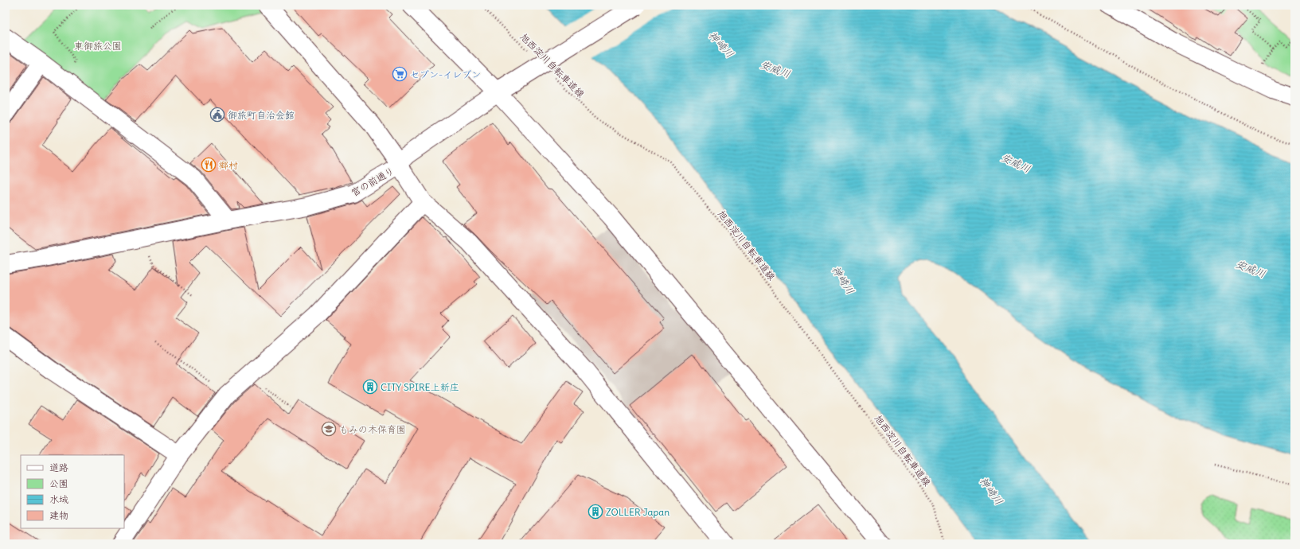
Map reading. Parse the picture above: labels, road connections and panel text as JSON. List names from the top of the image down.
{
  "streets": {
    "street": ["宮の前通り"],
    "path": ["旭西淀川自転車道線"]
  },
  "water": ["神崎川", "安威川"],
  "parks": ["東御旅公園"],
  "places": {
    "supermarket": ["セブン-イレブン"],
    "public building": ["御旅町自治会館"],
    "restaurant": ["郷村"],
    "building": ["CITY SPIRE上新庄", "ZOLLER Japan"],
    "school or university": ["もみの木保育園"]
  },
  "legend": [
    "道路",
    "公園",
    "水域",
    "建物"
  ]
}
